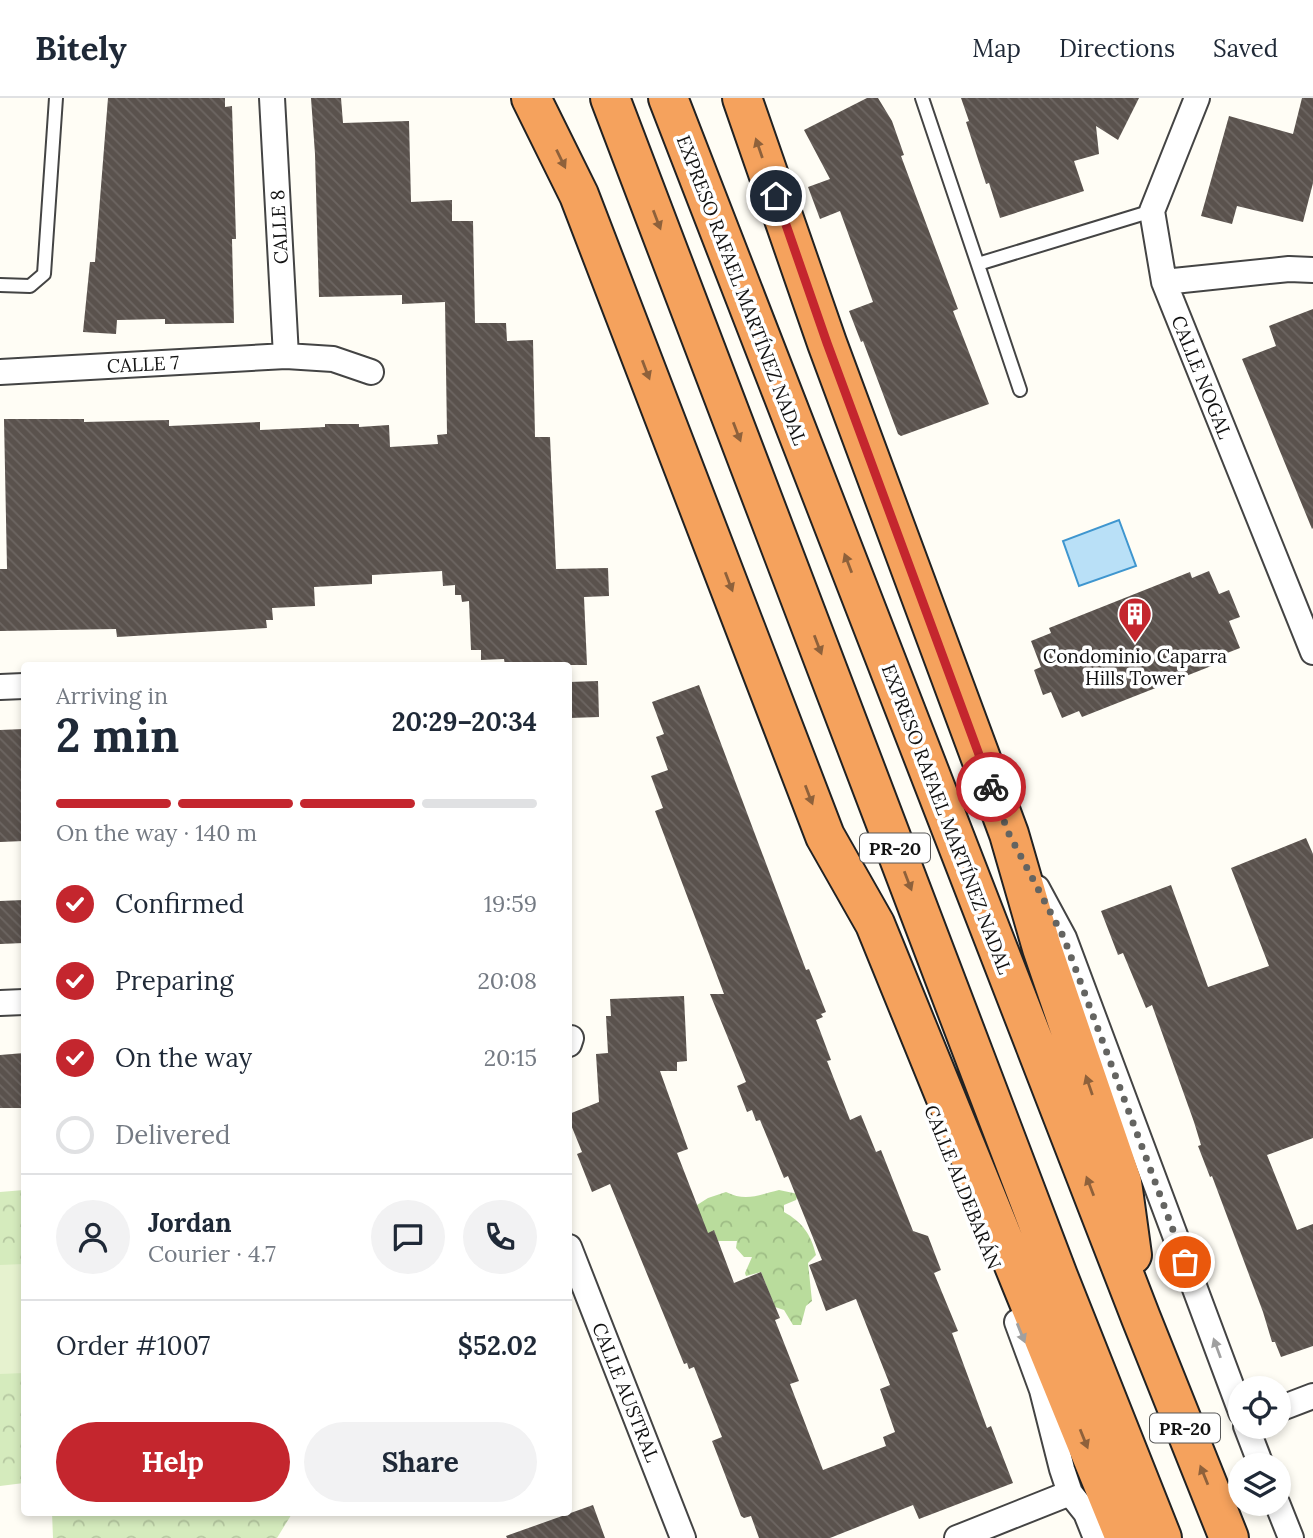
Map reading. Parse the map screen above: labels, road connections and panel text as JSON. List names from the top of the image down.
{
  "streets": {
    "highway": ["EXPRESO RAFAEL MARTÍNEZ NADAL", "PR-20"],
    "street": [
      "CALLE 8",
      "CALLE 7",
      "CALLE NOGAL",
      "CALLE ALDEBARÁN",
      "CALLE AUSTRAL"
    ]
  },
  "crossings": [
    ["CALLE 8", "CALLE 7"]
  ],
  "places": {
    "building": ["Condominio Caparra Hills Tower"]
  },
  "page": {
    "header": "Bitely",
    "nav": ["Map", "Directions", "Saved"],
    "heading": ["2 min", "Arriving in", "20:29–20:34"],
    "panel": [
      "Jordan",
      "Courier · 4.7",
      "Order #1007",
      "$52.02"
    ],
    "bar": "On the way · 140 m",
    "list": [
      ["Confirmed", "19:59"],
      ["Preparing", "20:08"],
      ["On the way", "20:15"],
      "Delivered"
    ],
    "buttons": ["Help", "Share"]
  }
}
